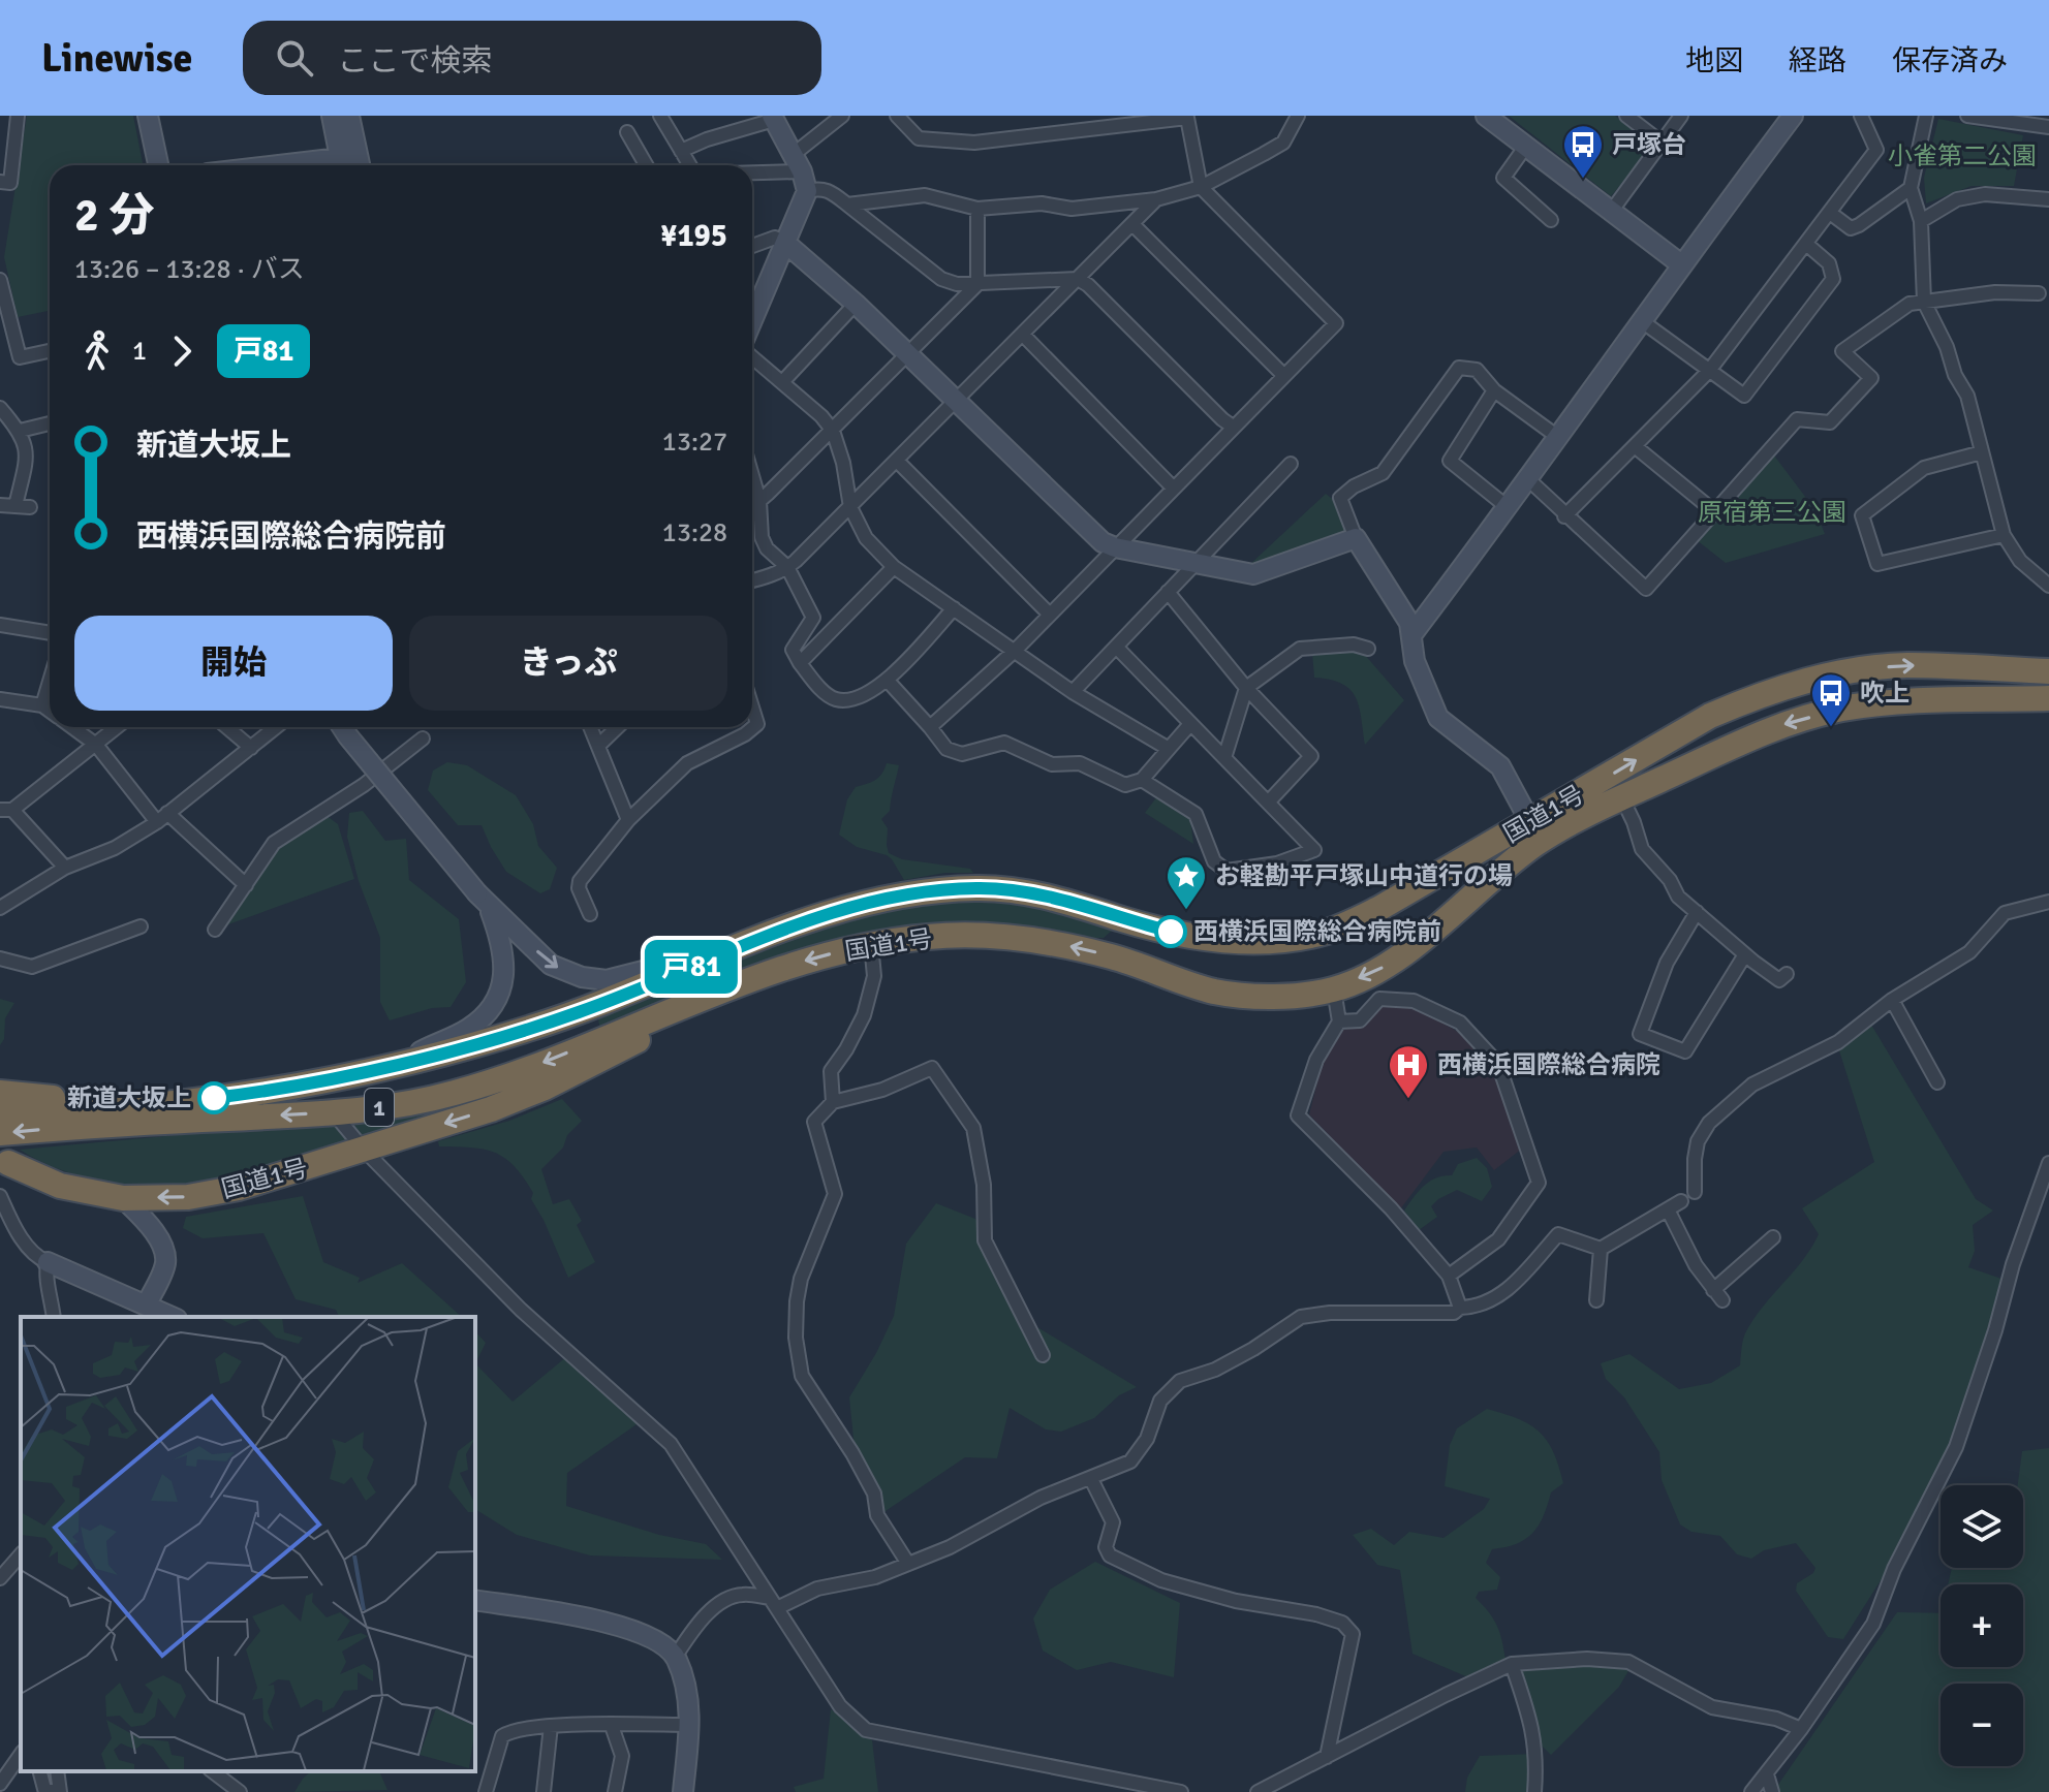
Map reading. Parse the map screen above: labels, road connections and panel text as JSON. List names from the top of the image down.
{
  "streets": {
    "highway": ["国道1号", "1"]
  },
  "crossings": [
    ["国道1号", "1"]
  ],
  "parks": ["小雀第二公園", "原宿第三公園"],
  "places": {
    "bus stop": ["戸塚台", "吹上"],
    "place": ["お軽勘平戸塚山中道行の場"],
    "other": ["西横浜国際総合病院前", "新道大坂上"],
    "hospital": ["西横浜国際総合病院"]
  },
  "lines": ["bus line 戸81"],
  "page": {
    "header": "Linewise",
    "search": "ここで検索",
    "nav": ["地図", "経路", "保存済み"],
    "on_map": "戸81",
    "heading": ["2 分", "13:26 – 13:28 · バス", "¥195"],
    "legs": ["1", "戸81"],
    "list": [
      {
        "name": "新道大坂上",
        "value": "13:27"
      },
      {
        "name": "西横浜国際総合病院前",
        "value": "13:28"
      }
    ],
    "buttons": ["開始", "きっぷ"],
    "map_buttons": ["+", "−"]
  }
}
